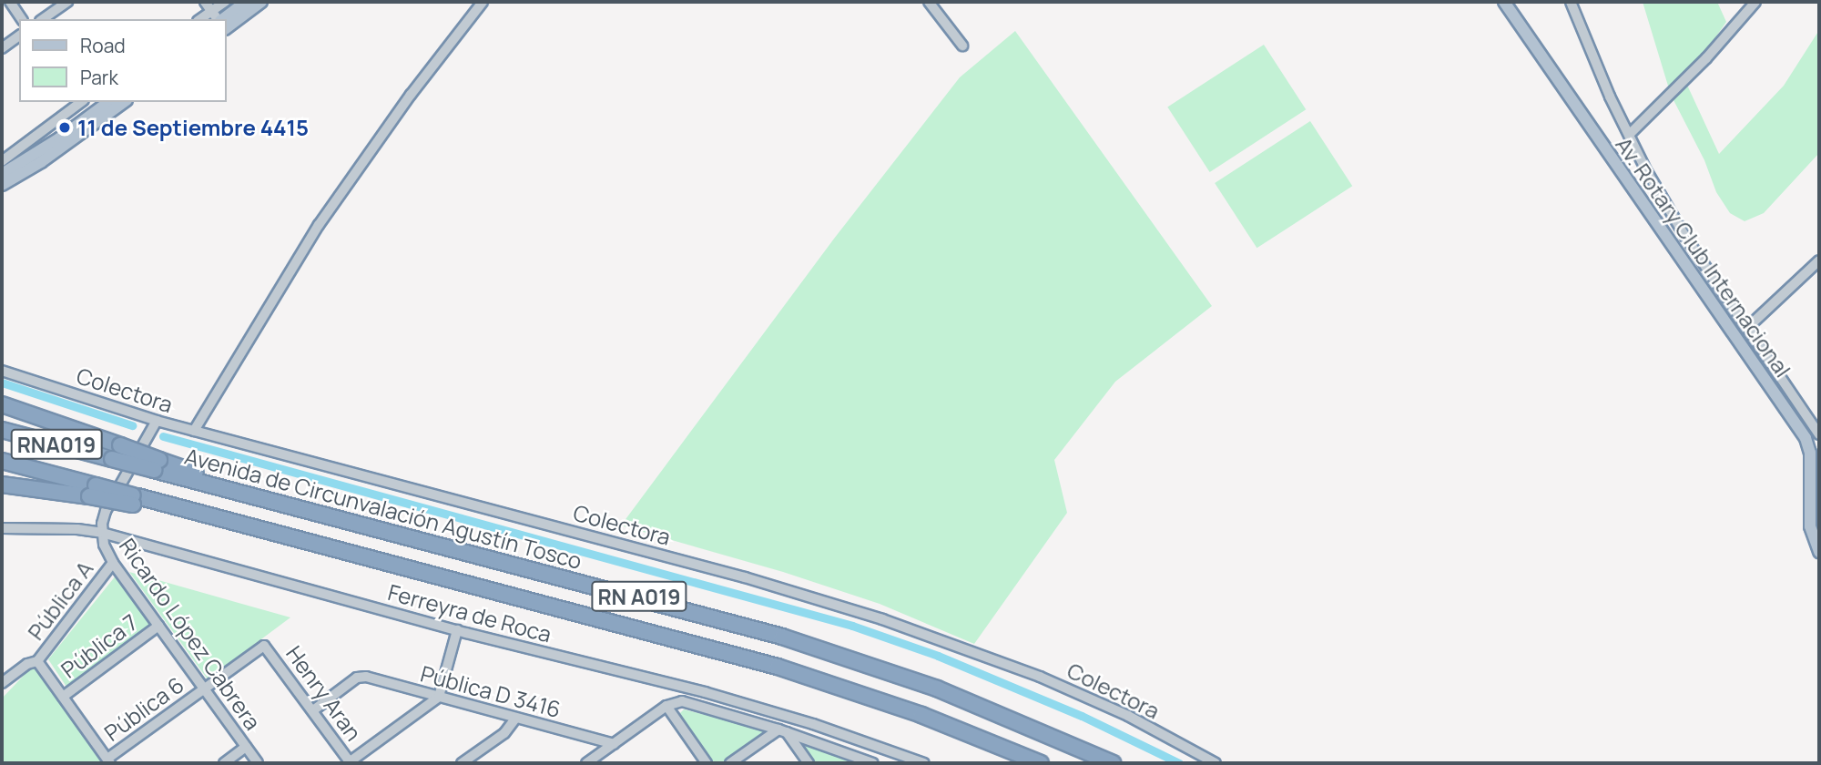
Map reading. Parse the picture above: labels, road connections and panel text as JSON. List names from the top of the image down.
{
  "streets": {
    "highway": ["RNA019", "Avenida de Circunvalación Agustín Tosco", "RN A019"],
    "main road": ["Av. Rotary Club Internacional"],
    "street": [
      "Colectora",
      "Pública A",
      "Ferreyra de Roca",
      "Ricardo López Cabrera",
      "Pública 7",
      "Pública D 3416",
      "Henry Aran",
      "Pública 6"
    ]
  },
  "crossings": [
    ["Colectora", "Ricardo López Cabrera"],
    ["RNA019", "RN A019"],
    ["Pública A", "Ricardo López Cabrera"],
    ["Pública A", "Pública 7"],
    ["Pública A", "Pública 6"],
    ["Ferreyra de Roca", "Ricardo López Cabrera"],
    ["Ricardo López Cabrera", "Pública 7"],
    ["Ricardo López Cabrera", "Pública 6"],
    ["Pública D 3416", "Henry Aran"],
    ["Henry Aran", "Pública 6"]
  ],
  "places": ["11 de Septiembre 4415"],
  "legend": ["Road", "Park"]
}
